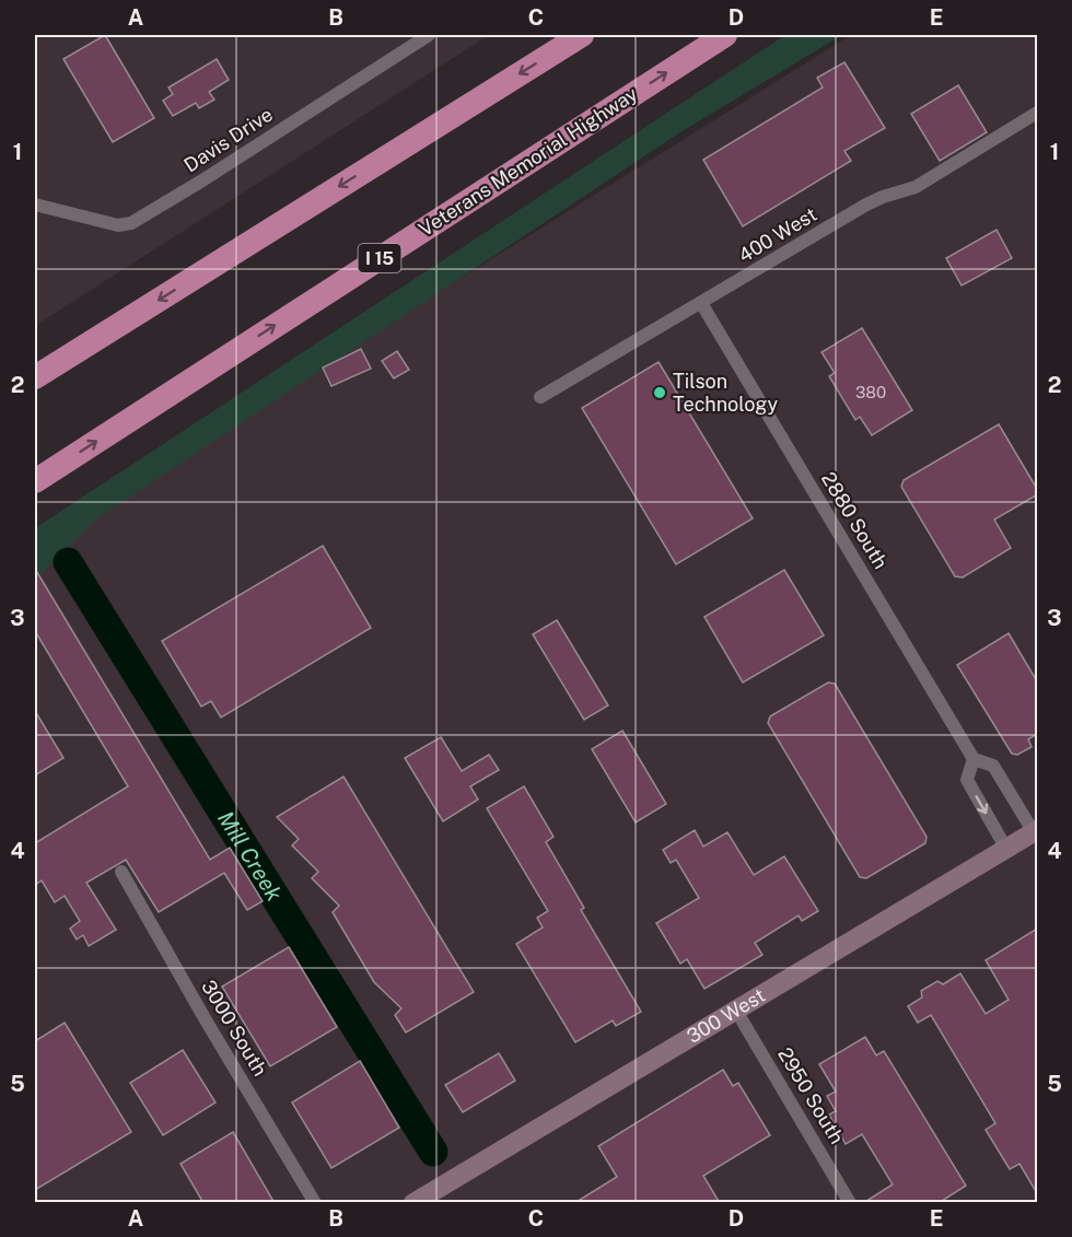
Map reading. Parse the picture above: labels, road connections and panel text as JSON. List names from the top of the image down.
{
  "streets": {
    "highway": ["Veterans Memorial Highway", "I 15"],
    "main road": ["300 West"],
    "street": [
      "Davis Drive",
      "400 West",
      "2880 South",
      "3000 South",
      "2950 South"
    ]
  },
  "crossings": [
    ["400 West", "2880 South"],
    ["2880 South", "300 West"],
    ["300 West", "2950 South"]
  ],
  "water": ["Mill Creek"],
  "places": ["Tilson Technology"],
  "house_numbers": ["380"],
  "grid": {
    "columns": [
      "A",
      "B",
      "C",
      "D",
      "E"
    ],
    "rows": [
      "1",
      "2",
      "3",
      "4",
      "5"
    ]
  }
}
